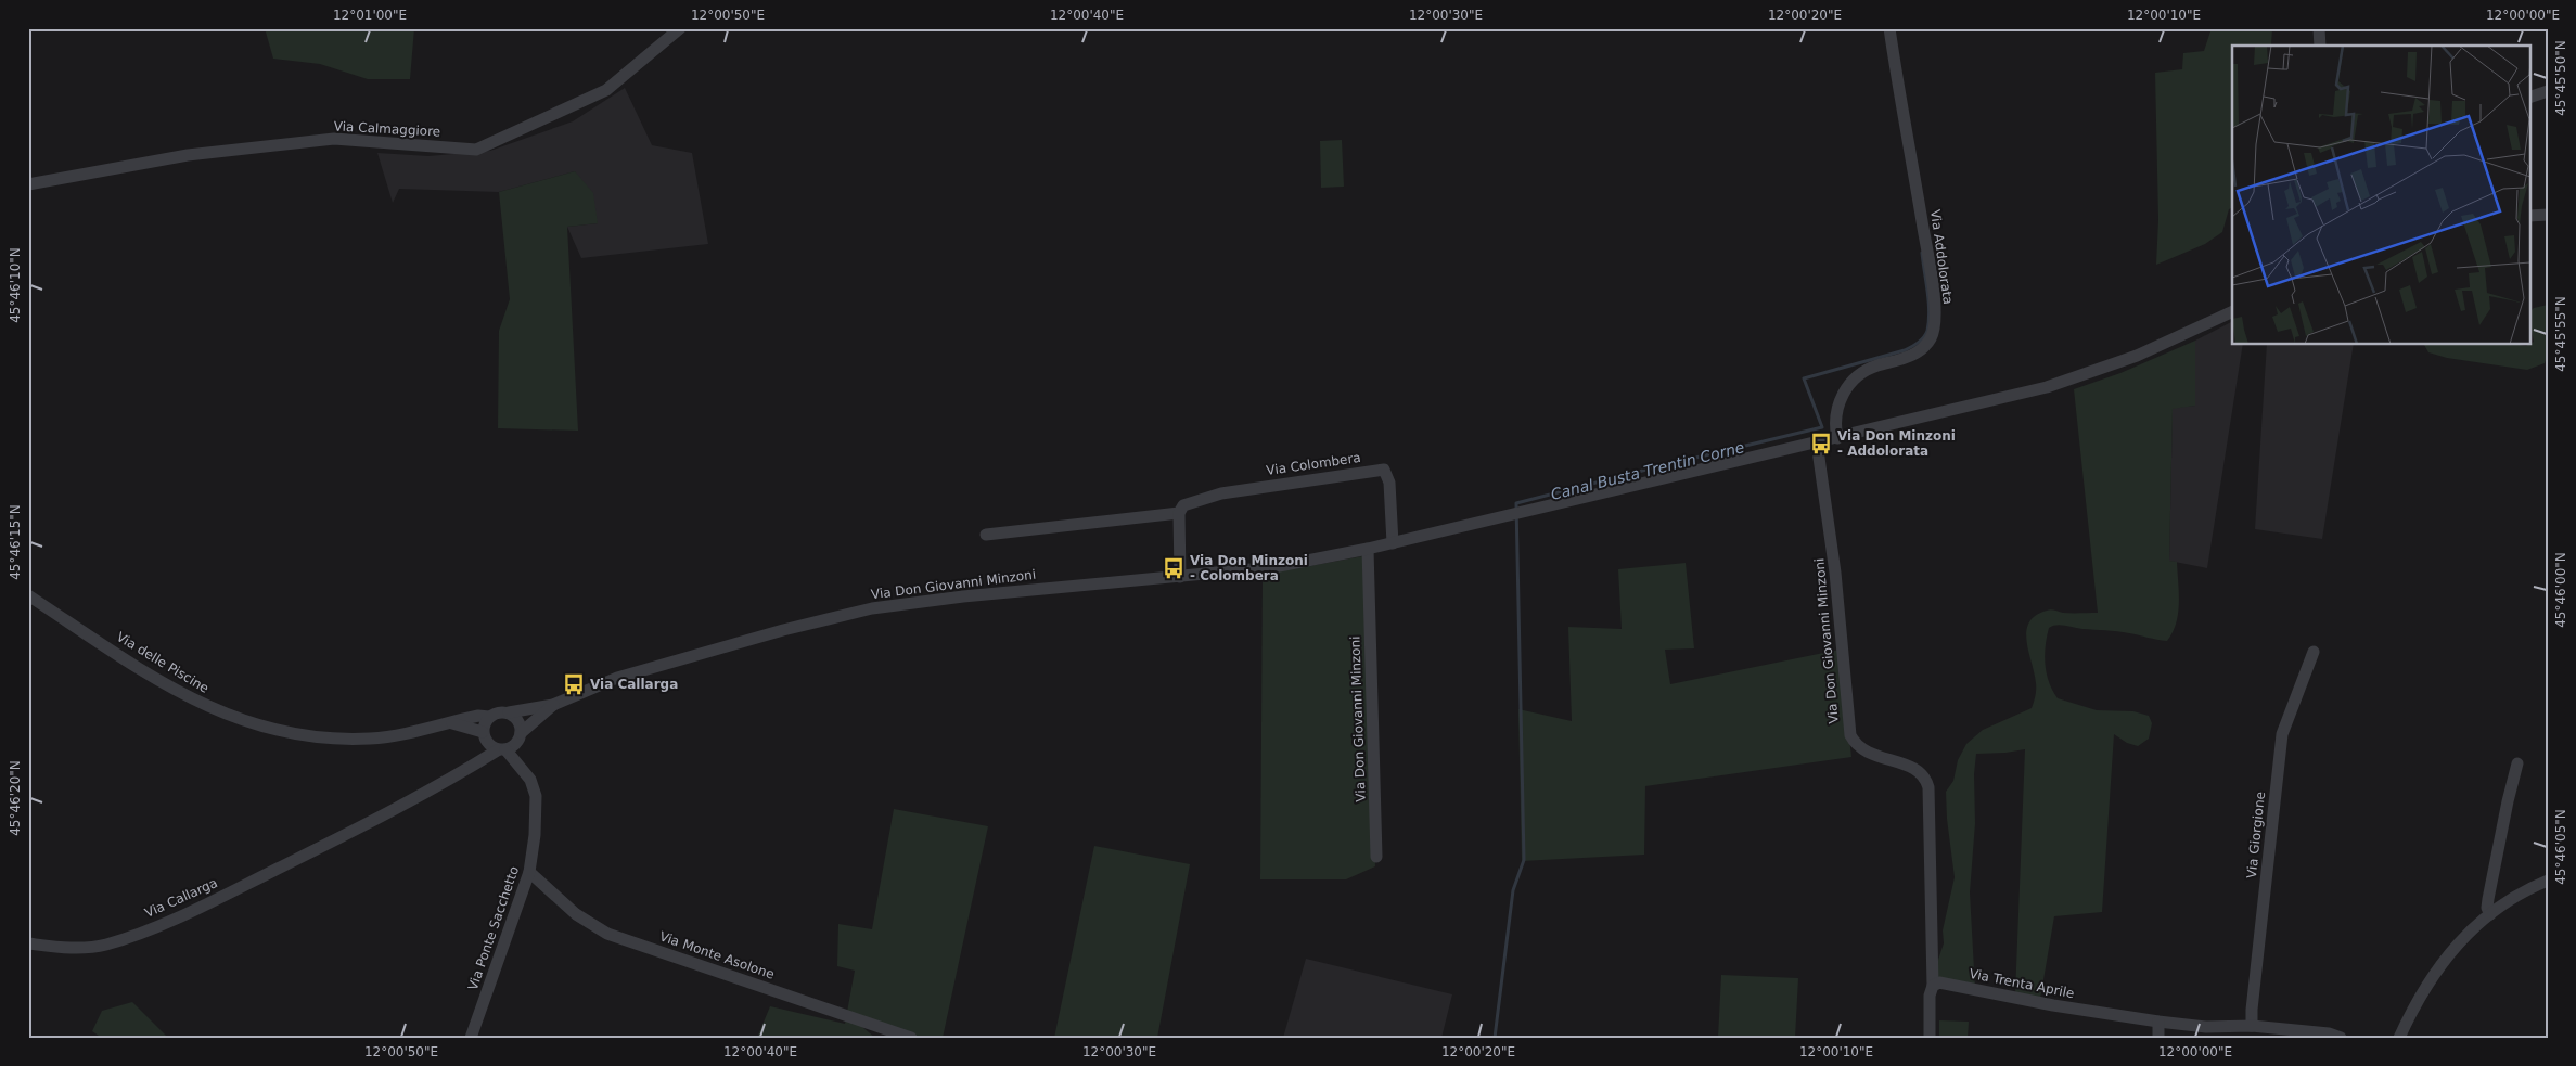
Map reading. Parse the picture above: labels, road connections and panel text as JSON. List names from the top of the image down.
{
  "streets": {
    "street": [
      "Via Calmaggiore",
      "Via Addolorata",
      "Via Colombera",
      "Via Don Giovanni Minzoni",
      "Via delle Piscine",
      "Via Giorgione",
      "Via Callarga",
      "Via Ponte Sacchetto",
      "Via Monte Asolone",
      "Via Trenta Aprile"
    ]
  },
  "crossings": [
    ["Via Addolorata", "Via Don Giovanni Minzoni"],
    ["Via Colombera", "Via Don Giovanni Minzoni"],
    ["Via Don Giovanni Minzoni", "Via delle Piscine"],
    ["Via Don Giovanni Minzoni", "Via Trenta Aprile"],
    ["Via delle Piscine", "Via Callarga"],
    ["Via delle Piscine", "Via Ponte Sacchetto"],
    ["Via Giorgione", "Via Trenta Aprile"],
    ["Via Callarga", "Via Ponte Sacchetto"],
    ["Via Ponte Sacchetto", "Via Monte Asolone"]
  ],
  "water": ["Canal Busta Trentin Corne"],
  "places": {
    "bus stop": ["Via Don Minzoni - Addolorata", "Via Don Minzoni - Colombera", "Via Callarga"]
  },
  "coordinates": [
    "12°01'00\"E",
    "12°00'50\"E",
    "12°00'40\"E",
    "12°00'30\"E",
    "12°00'20\"E",
    "12°00'10\"E",
    "12°00'00\"E",
    "45°45'50\"N",
    "45°46'10\"N",
    "45°45'55\"N",
    "45°46'15\"N",
    "45°46'00\"N",
    "45°46'20\"N",
    "45°46'05\"N"
  ]
}
